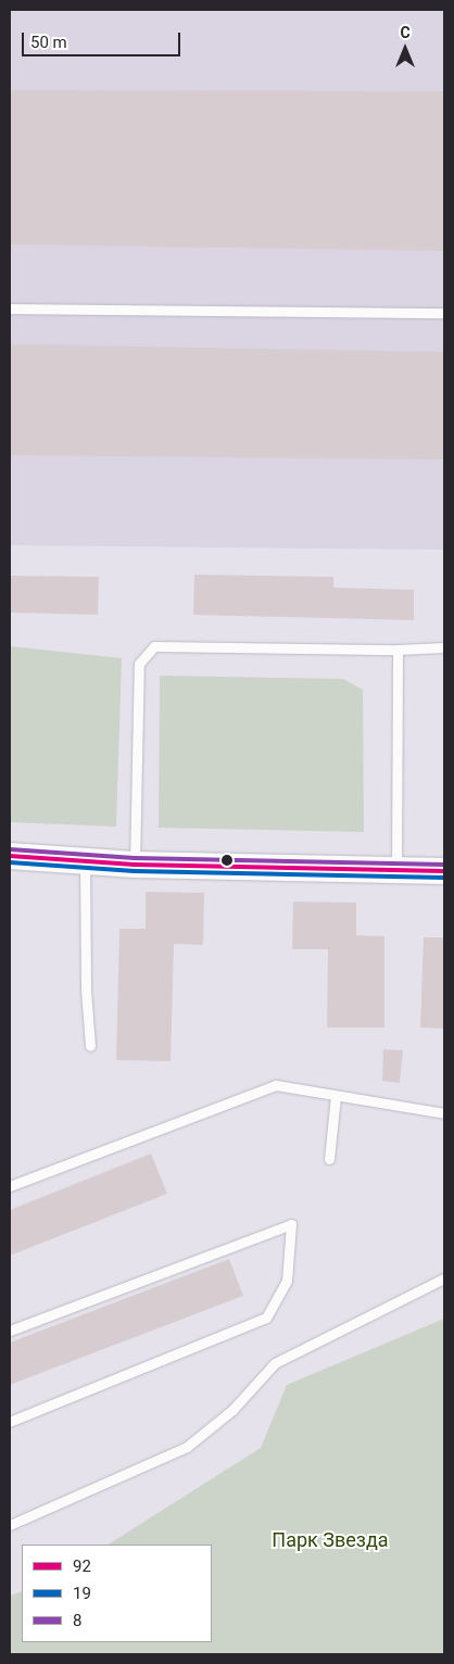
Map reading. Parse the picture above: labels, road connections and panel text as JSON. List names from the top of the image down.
{
  "parks": ["Парк Звезда"],
  "lines": ["transit line 8", "transit line 92", "transit line 19"],
  "legend": ["92", "19", "8"],
  "scale_bar": "50 m",
  "north": "top"
}
